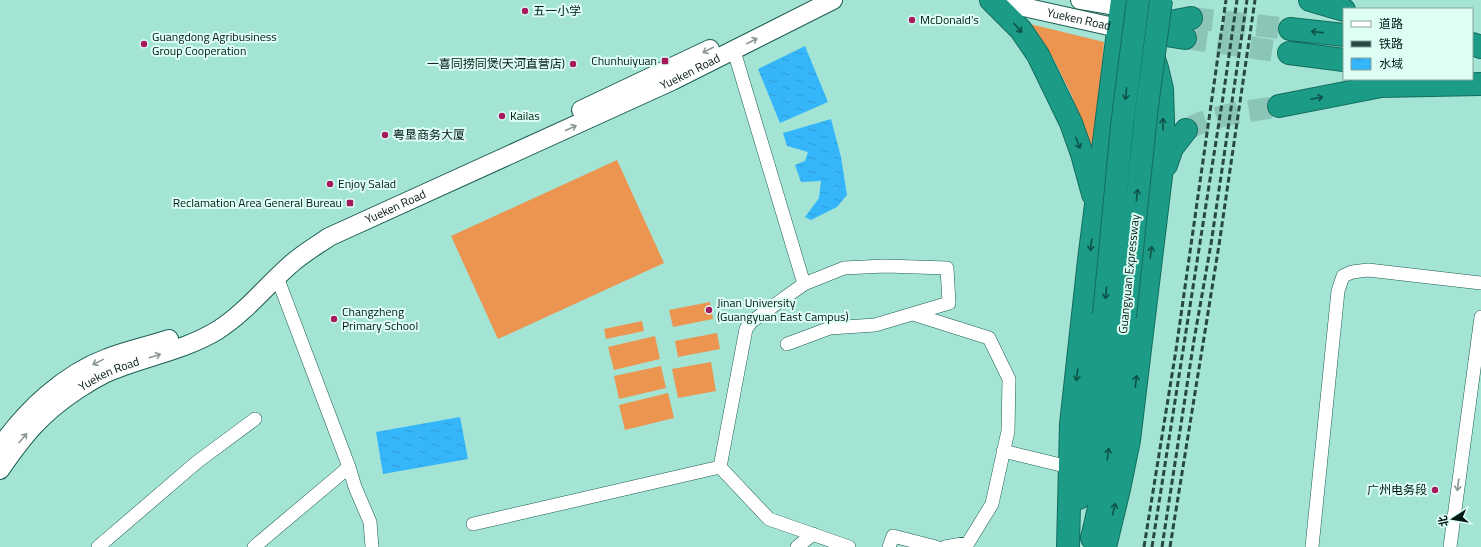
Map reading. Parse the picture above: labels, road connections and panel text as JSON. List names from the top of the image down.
{
  "streets": {
    "highway": ["Guangyuan Expressway"],
    "main road": ["Yueken Road"]
  },
  "crossings": [
    ["Yueken Road", "Guangyuan Expressway"]
  ],
  "places": {
    "other": [
      "五一小学",
      "McDonald's",
      "Guangdong Agribusiness Group Cooperation",
      "一喜同捞同煲(天河直营店)",
      "Kailas",
      "粤垦商务大厦",
      "Enjoy Salad",
      "Jinan University (Guangyuan East Campus)",
      "Changzheng Primary School",
      "广州电务段"
    ],
    "transit": ["Chunhuiyuan", "Reclamation Area General Bureau"]
  },
  "legend": ["道路", "铁路", "水域"],
  "north": "left"
}
